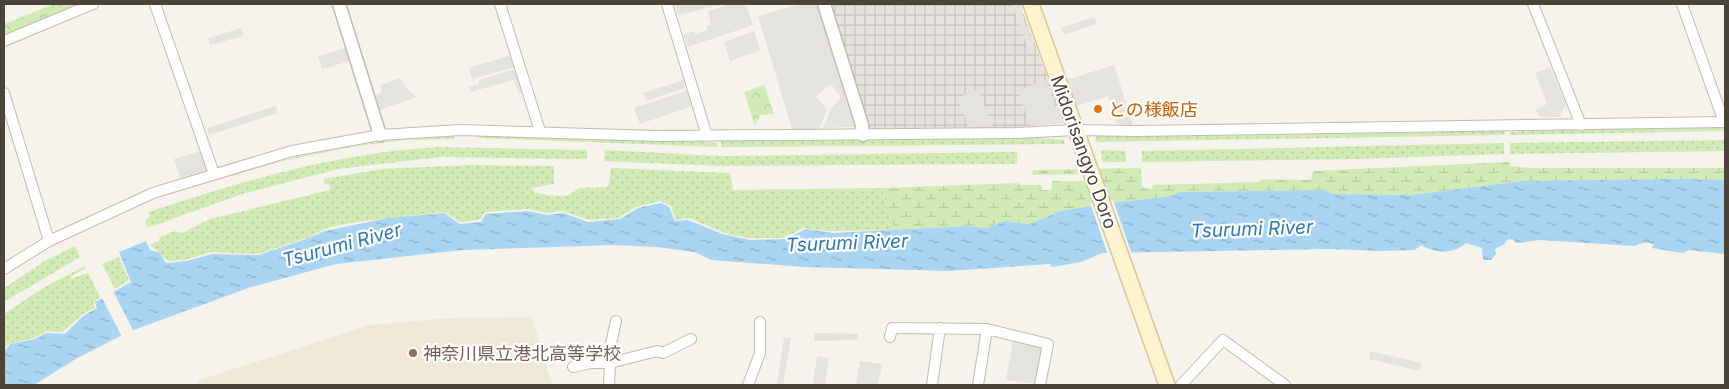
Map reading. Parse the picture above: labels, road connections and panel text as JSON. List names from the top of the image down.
{
  "streets": {
    "main road": ["Midorisangyo Doro"]
  },
  "water": ["Tsurumi River"],
  "places": ["との様飯店", "神奈川県立港北高等学校"]
}
